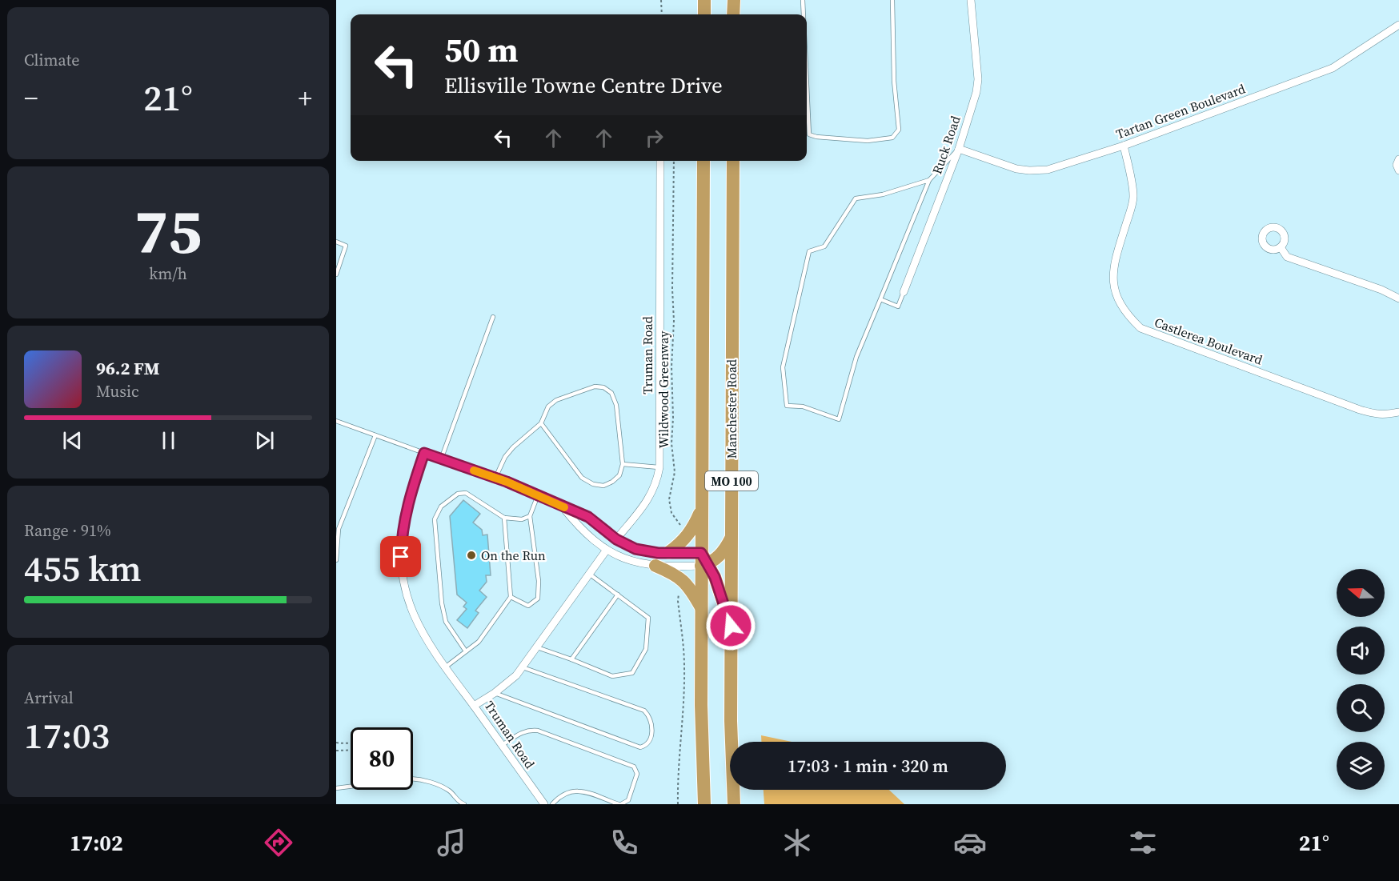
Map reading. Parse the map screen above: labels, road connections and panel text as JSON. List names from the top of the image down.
{
  "streets": {
    "highway": ["Manchester Road", "MO 100"],
    "street": [
      "Tartan Green Boulevard",
      "Ruck Road",
      "Castlerea Boulevard",
      "Truman Road"
    ],
    "path": ["Wildwood Greenway"]
  },
  "crossings": [
    ["Tartan Green Boulevard", "Ruck Road"],
    ["Tartan Green Boulevard", "Castlerea Boulevard"]
  ],
  "places": ["On the Run"],
  "north": "left",
  "page": {
    "tile": [
      "Climate",
      ["75", "km/h"],
      ["Range · 91%", "455 km"],
      ["Arrival", "17:03"]
    ],
    "turn": ["50 m", "Ellisville Towne Centre Drive"],
    "heat": ["−", "21°", "+"],
    "song": ["96.2 FM", "Music"],
    "limit": "80",
    "trip": "17:03 · 1 min · 320 m",
    "tabs": ["17:02", "21°"]
  }
}
